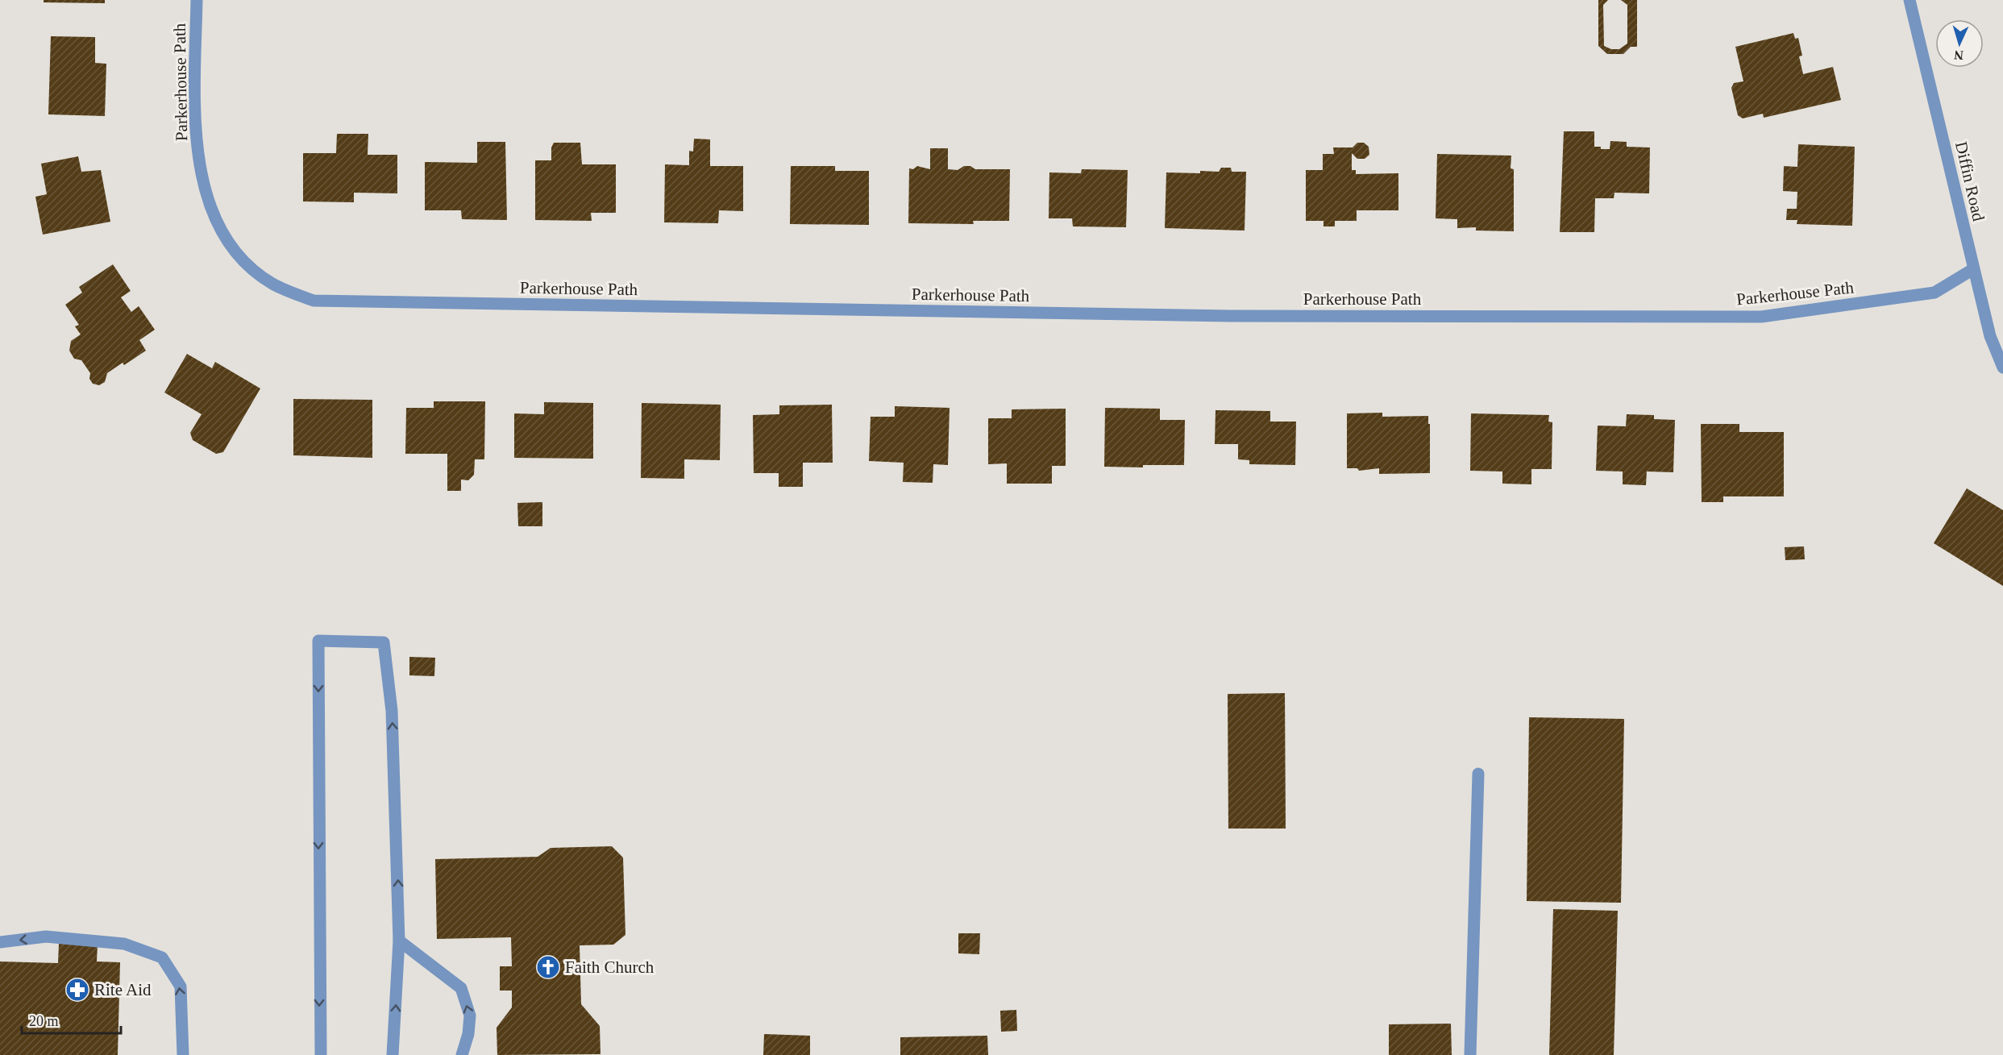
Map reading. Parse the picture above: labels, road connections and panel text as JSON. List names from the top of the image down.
{
  "streets": {
    "street": ["Parkerhouse Path", "Diffin Road"]
  },
  "crossings": [
    ["Parkerhouse Path", "Diffin Road"]
  ],
  "places": {
    "church": ["Faith Church"],
    "pharmacy": ["Rite Aid"]
  },
  "scale_bar": "20 m",
  "north": "bottom"
}
